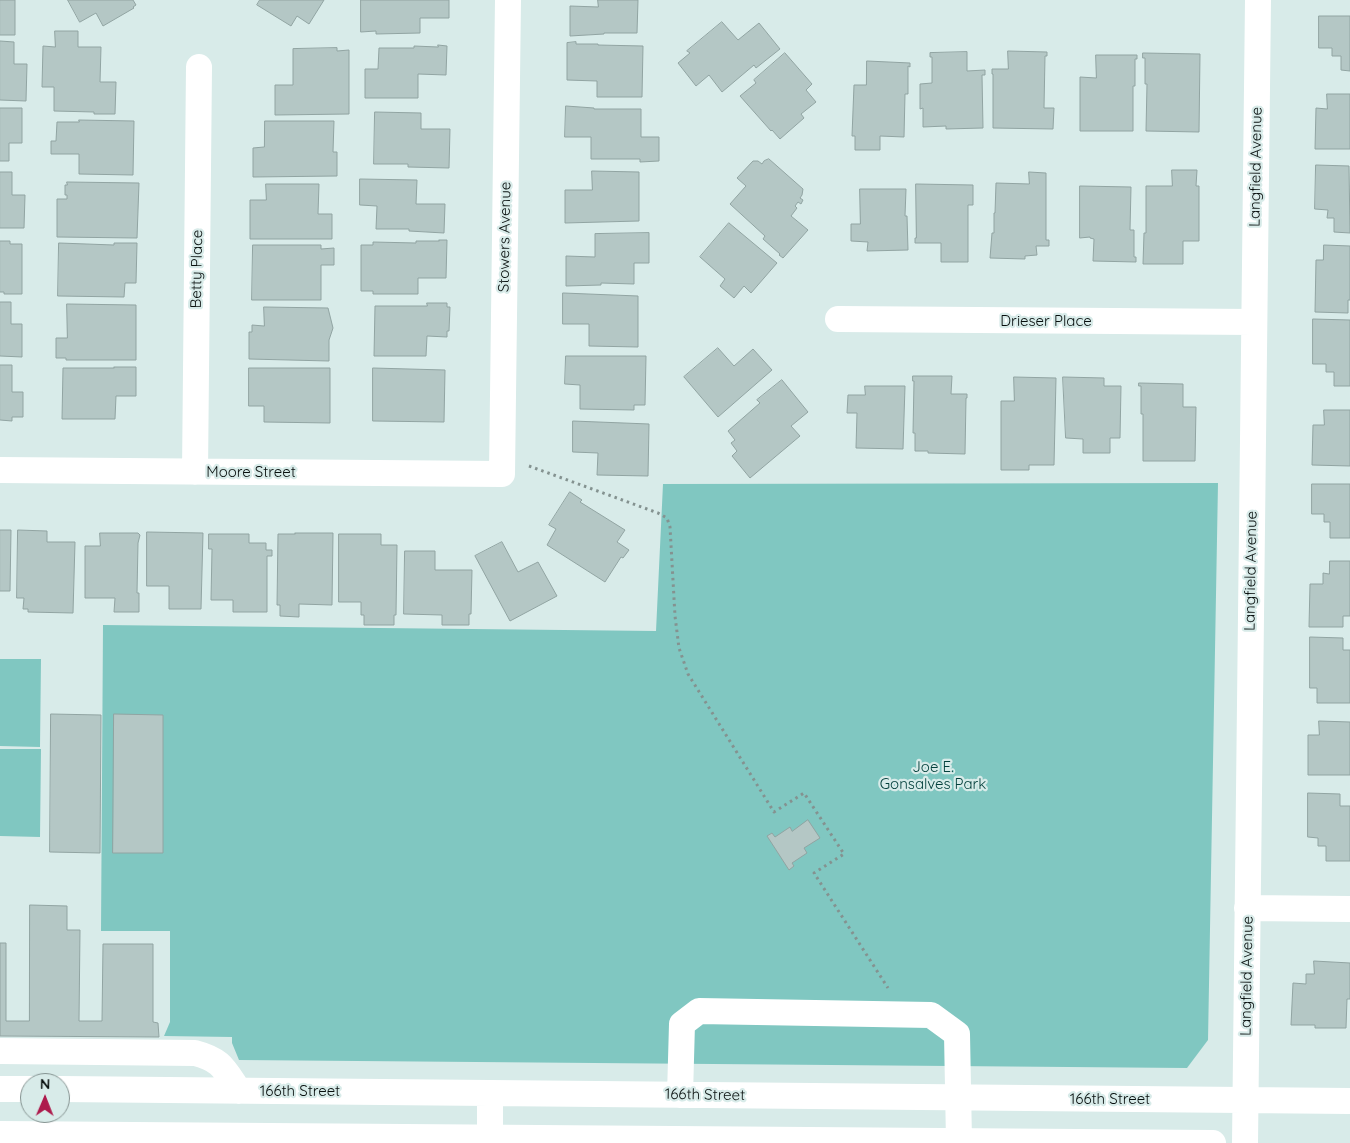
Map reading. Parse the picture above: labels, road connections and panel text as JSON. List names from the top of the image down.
{
  "streets": {
    "street": [
      "Langfield Avenue",
      "Stowers Avenue",
      "Betty Place",
      "Drieser Place",
      "Moore Street",
      "166th Street"
    ]
  },
  "crossings": [
    ["Langfield Avenue", "Drieser Place"],
    ["Langfield Avenue", "166th Street"],
    ["Stowers Avenue", "Moore Street"],
    ["Betty Place", "Moore Street"]
  ],
  "parks": ["Joe E. Gonsalves Park"],
  "north": "top"
}
